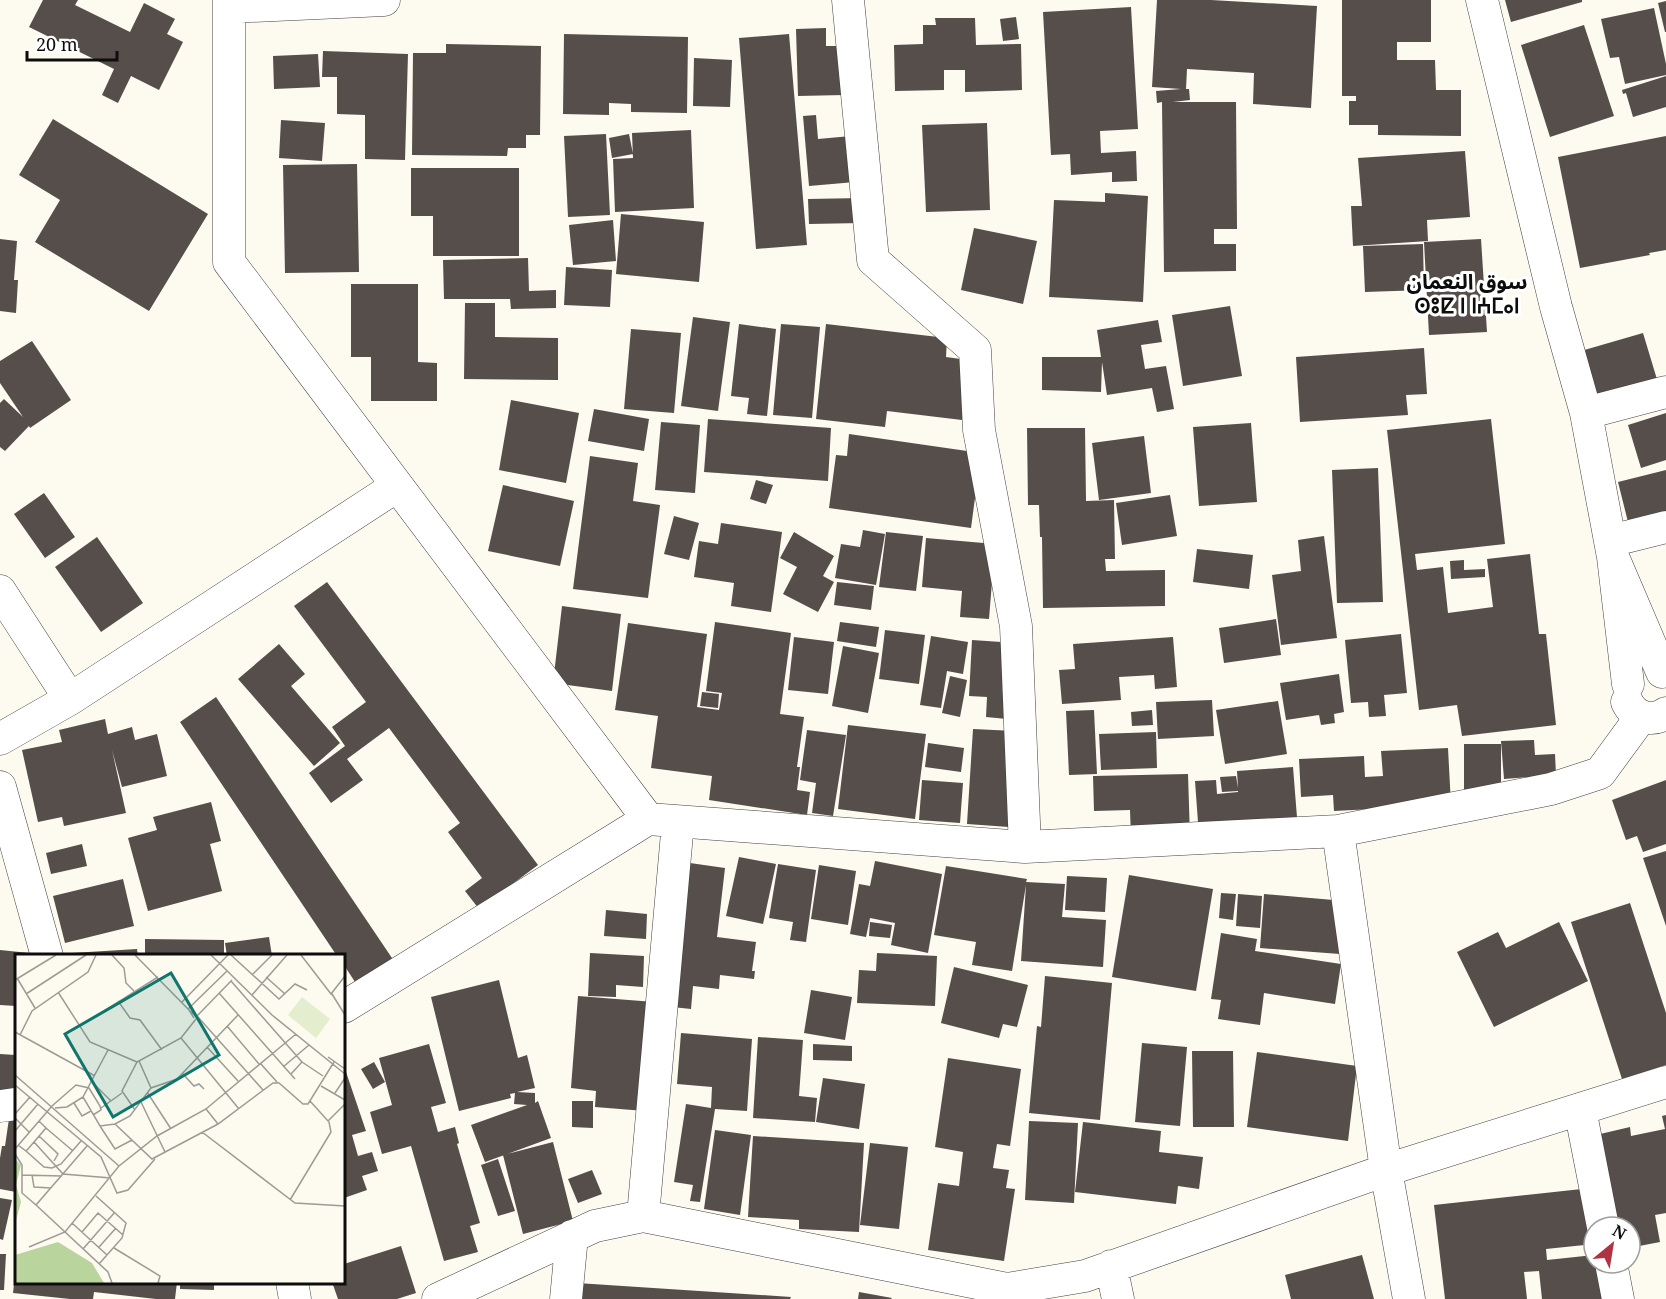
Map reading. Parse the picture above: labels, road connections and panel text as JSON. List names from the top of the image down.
{
  "districts": ["سوق النعمان ⵙⵓⵇ ⵏ ⵏⵄⵎⴰⵏ"],
  "scale_bar": "20 m",
  "north": "top right"
}
